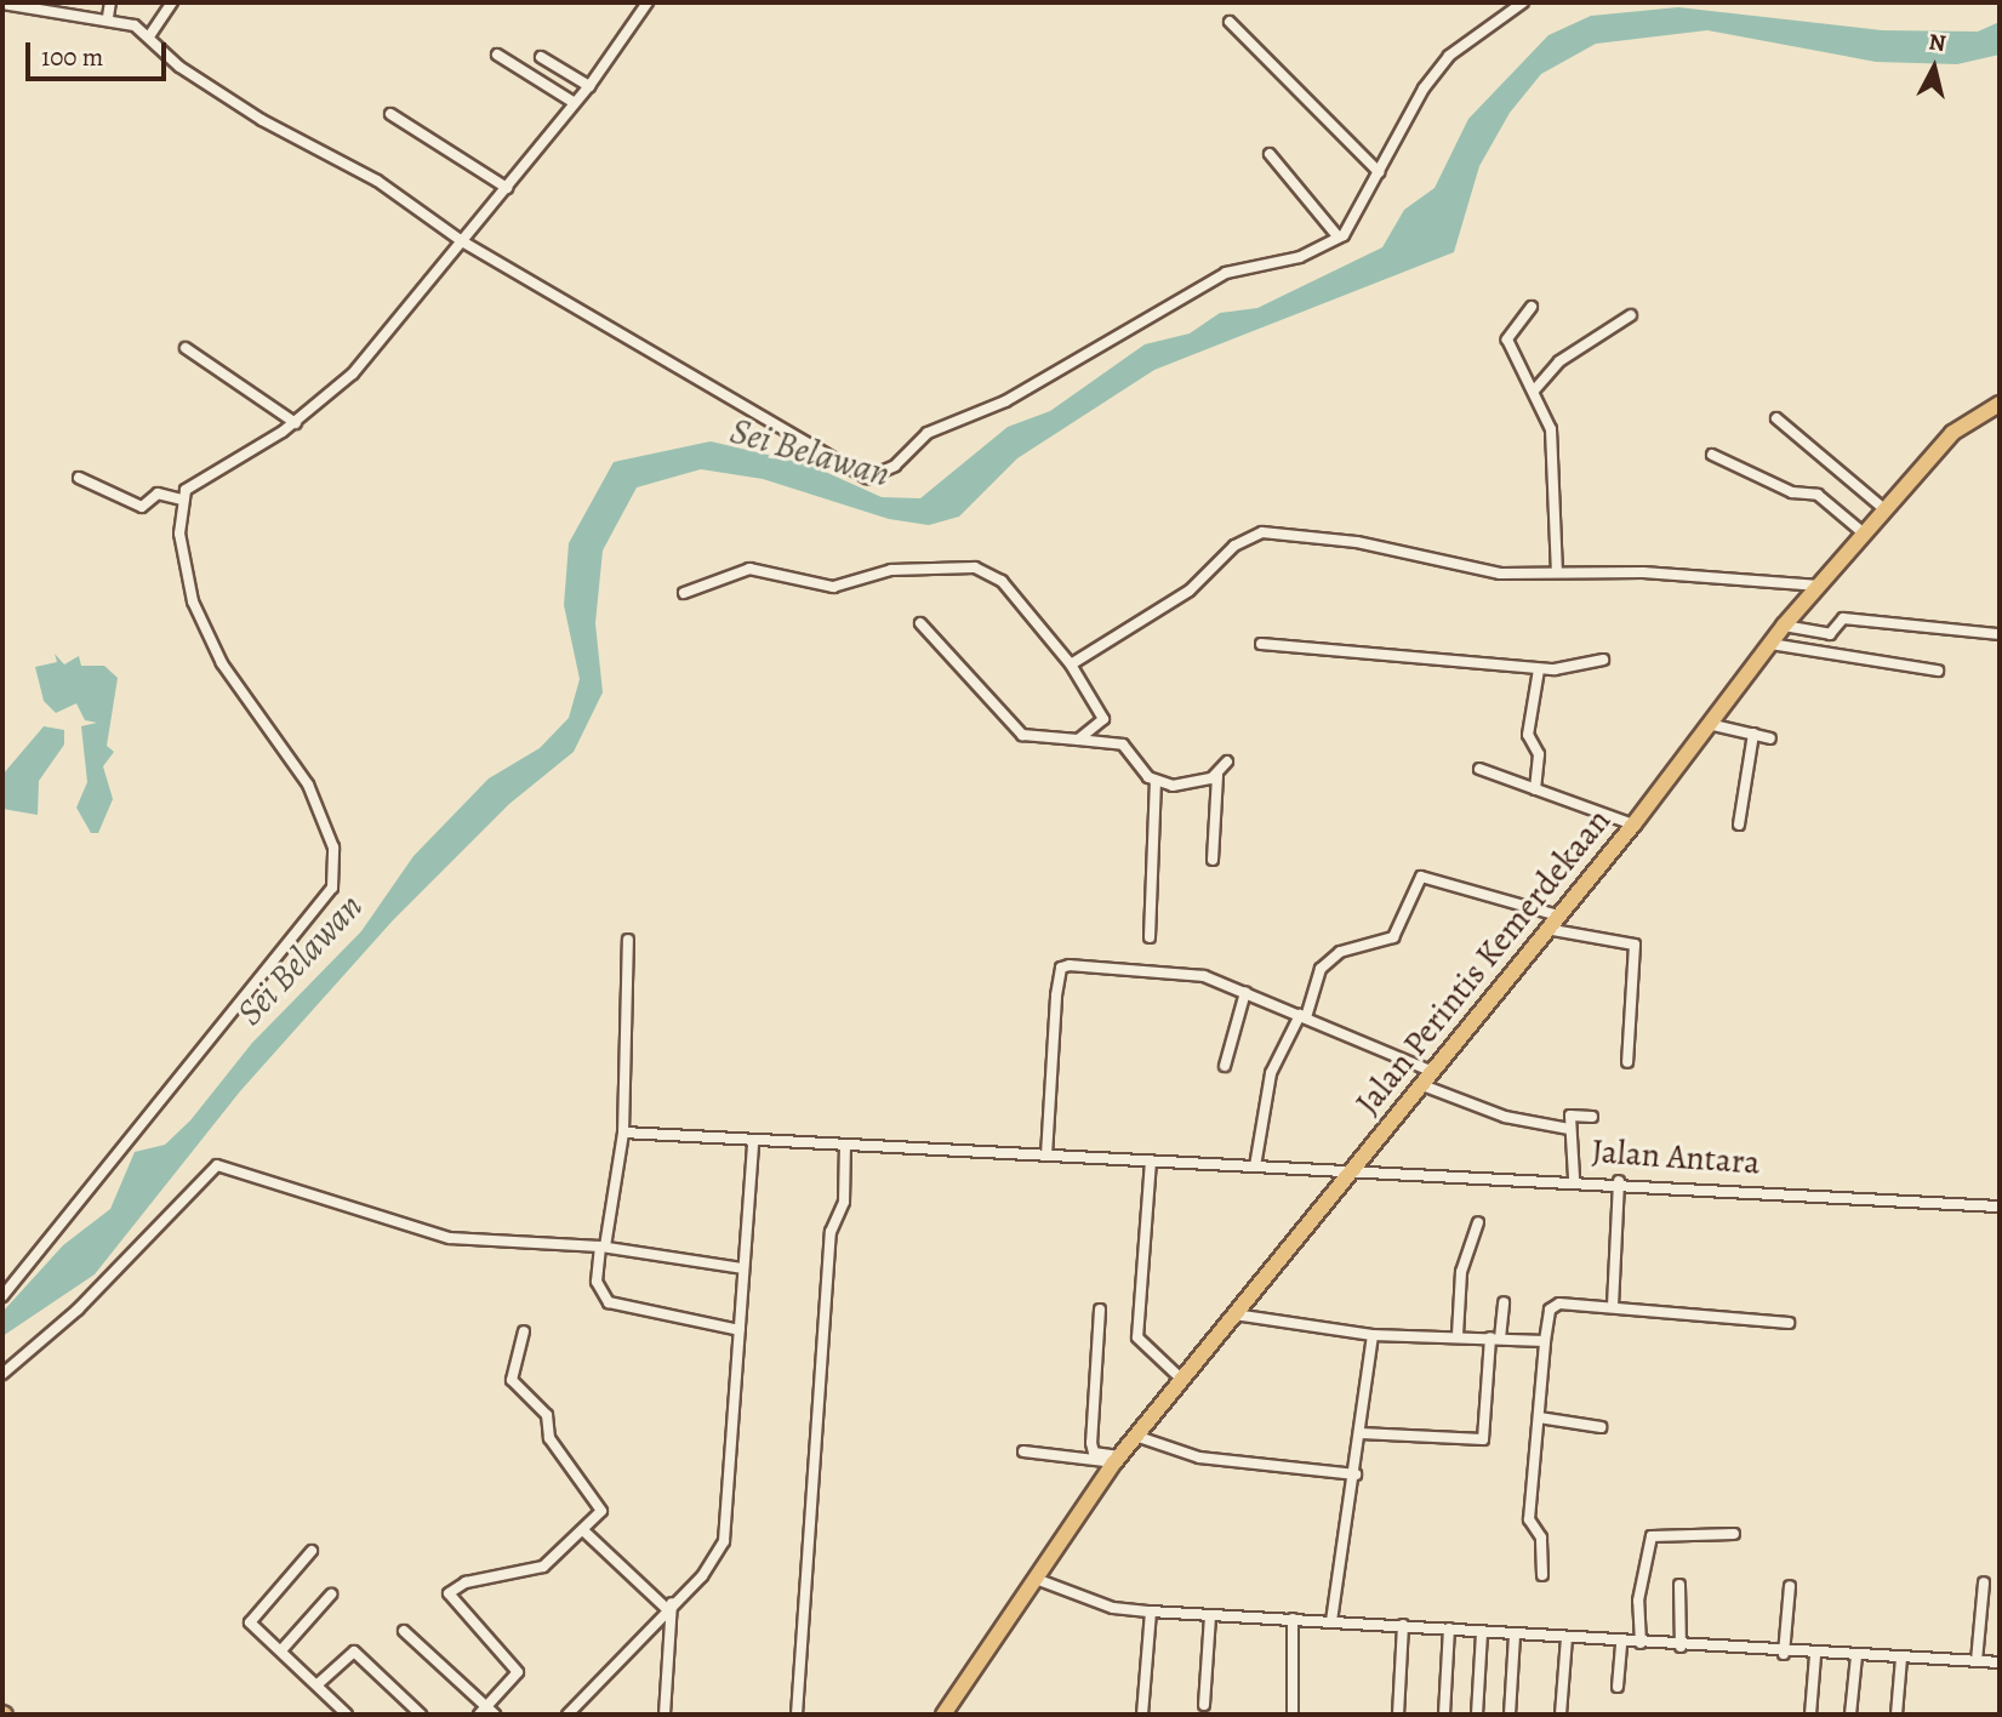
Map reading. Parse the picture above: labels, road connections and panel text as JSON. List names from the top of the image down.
{
  "streets": {
    "main road": ["Jalan Perintis Kemerdekaan"],
    "street": ["Jalan Antara"]
  },
  "crossings": [
    ["Jalan Perintis Kemerdekaan", "Jalan Antara"]
  ],
  "water": ["Sei Belawan"],
  "scale_bar": "100 m",
  "north": "top"
}
